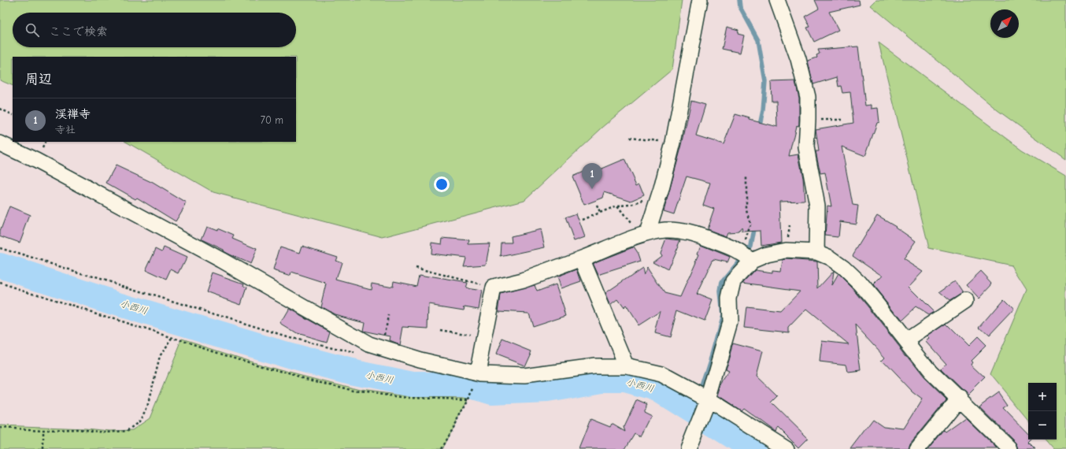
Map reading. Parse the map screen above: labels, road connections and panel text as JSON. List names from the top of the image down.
{
  "water": ["小西川"],
  "north": "top right",
  "page": {
    "search": "ここで検索",
    "heading": "周辺",
    "list": [
      {
        "mark": "1",
        "name": "渓禅寺",
        "note": "寺社",
        "value": "70 m"
      }
    ],
    "pins": "1",
    "map_buttons": ["+", "−"]
  }
}
